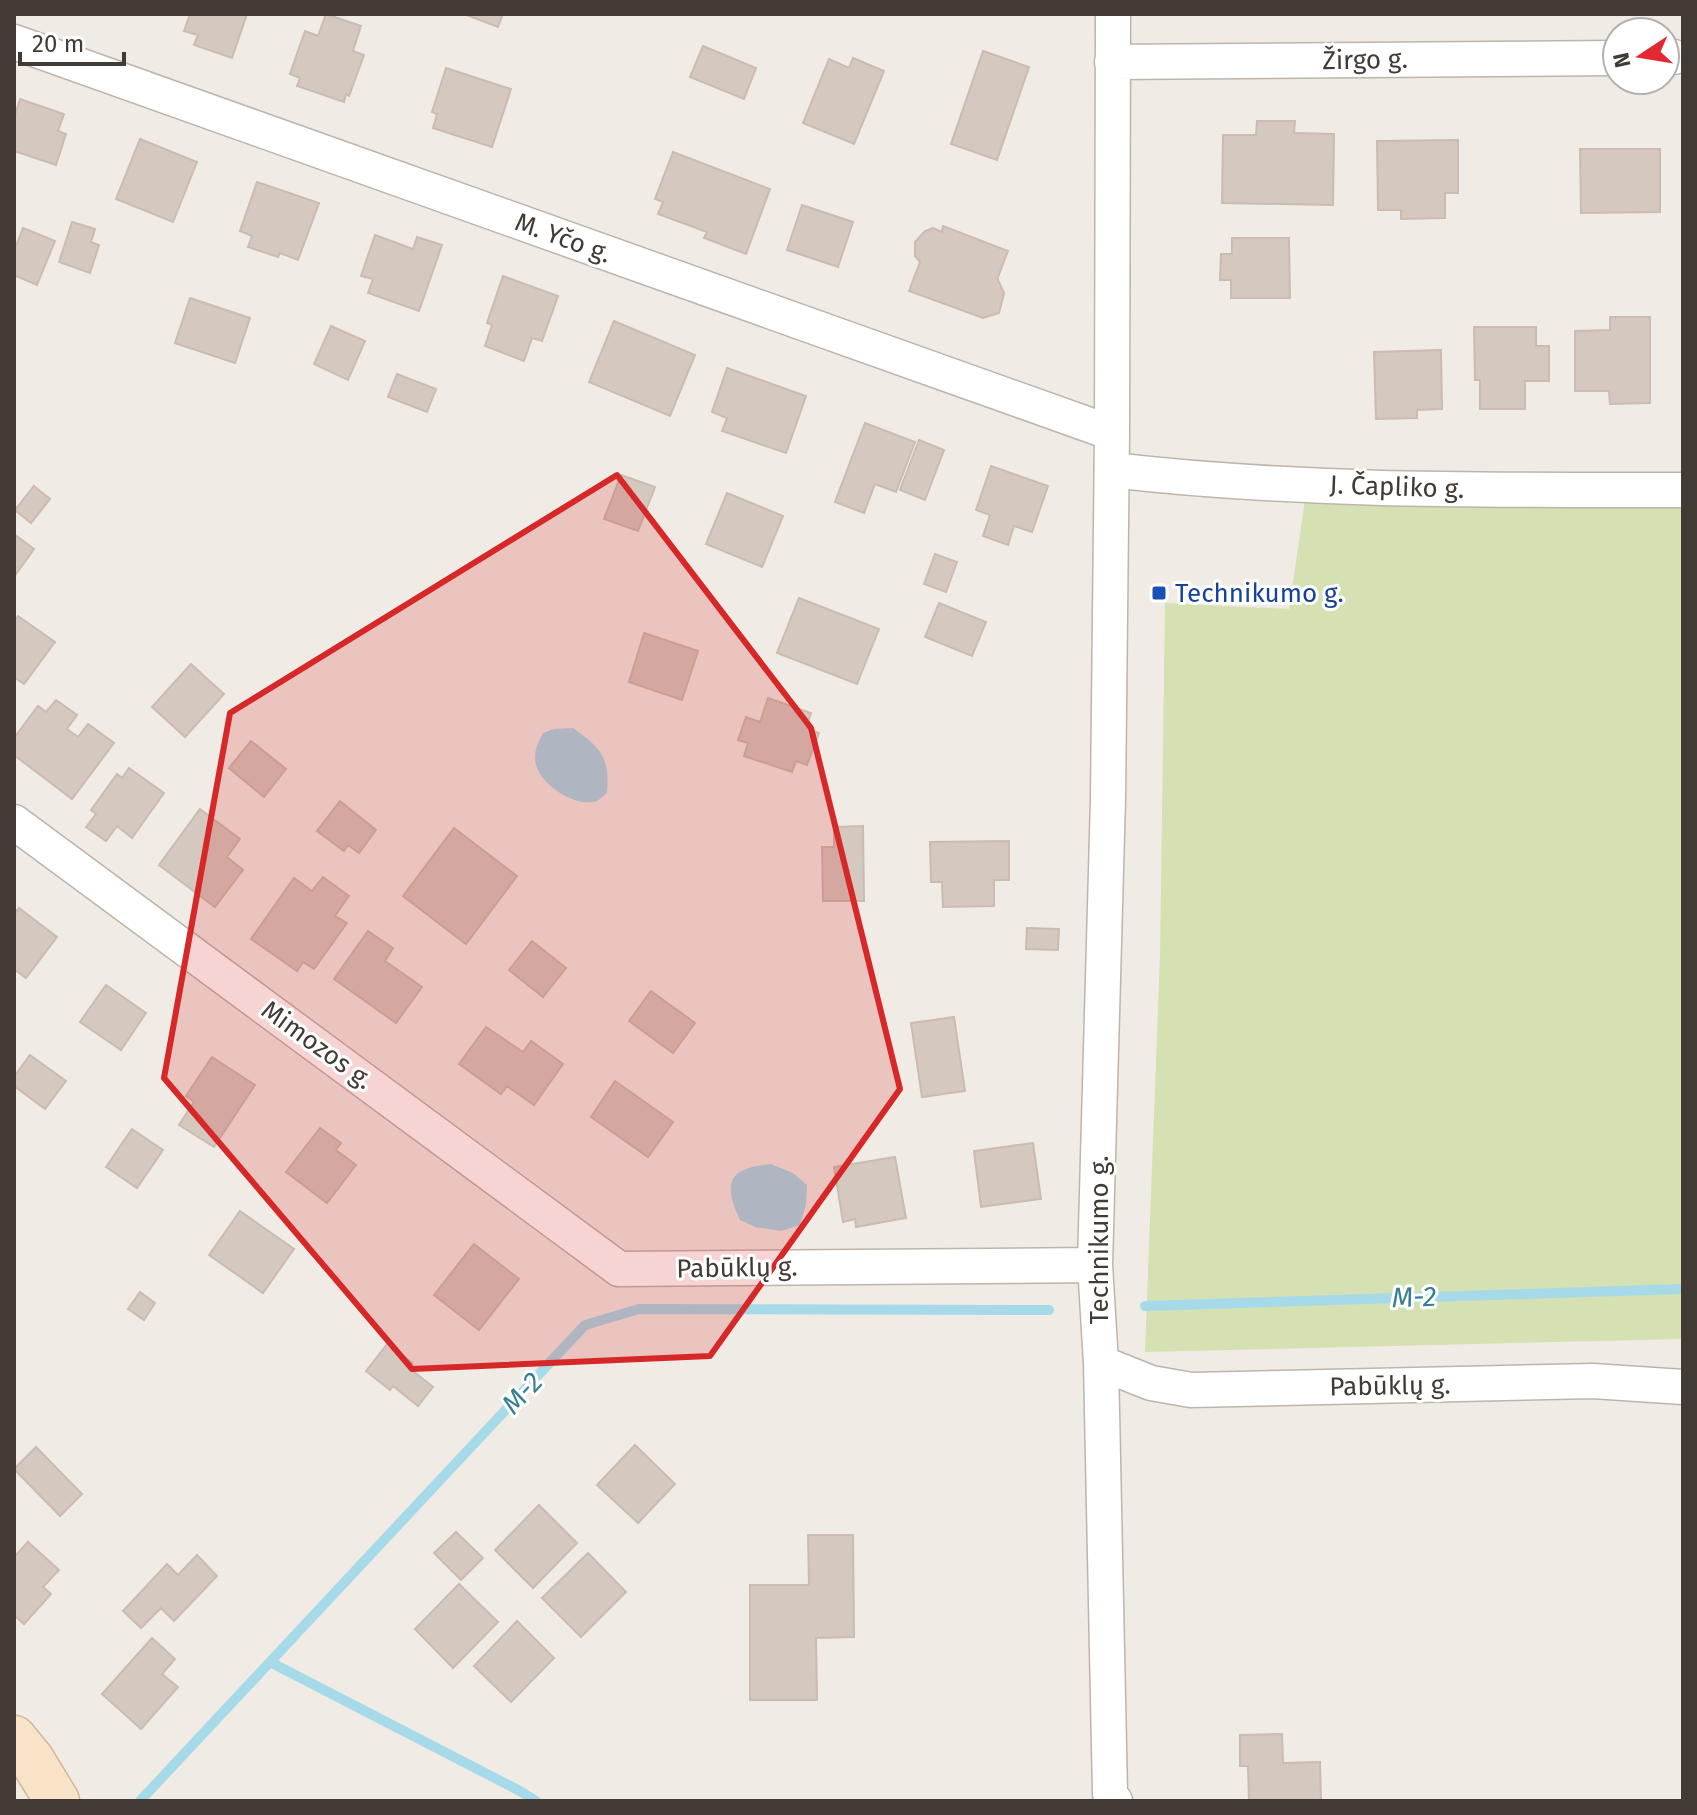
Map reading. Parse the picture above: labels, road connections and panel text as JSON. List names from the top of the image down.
{
  "streets": {
    "street": [
      "Žirgo g.",
      "M. Yčo g.",
      "J. Čapliko g.",
      "Mimozos g.",
      "Technikumo g.",
      "Pabūklų g."
    ]
  },
  "crossings": [
    ["Žirgo g.", "Technikumo g."],
    ["M. Yčo g.", "Technikumo g."],
    ["J. Čapliko g.", "Technikumo g."],
    ["Mimozos g.", "Pabūklų g."],
    ["Technikumo g.", "Pabūklų g."]
  ],
  "water": ["M-2"],
  "places": {
    "transit": ["Technikumo g."]
  },
  "scale_bar": "20 m",
  "north": "left"
}
